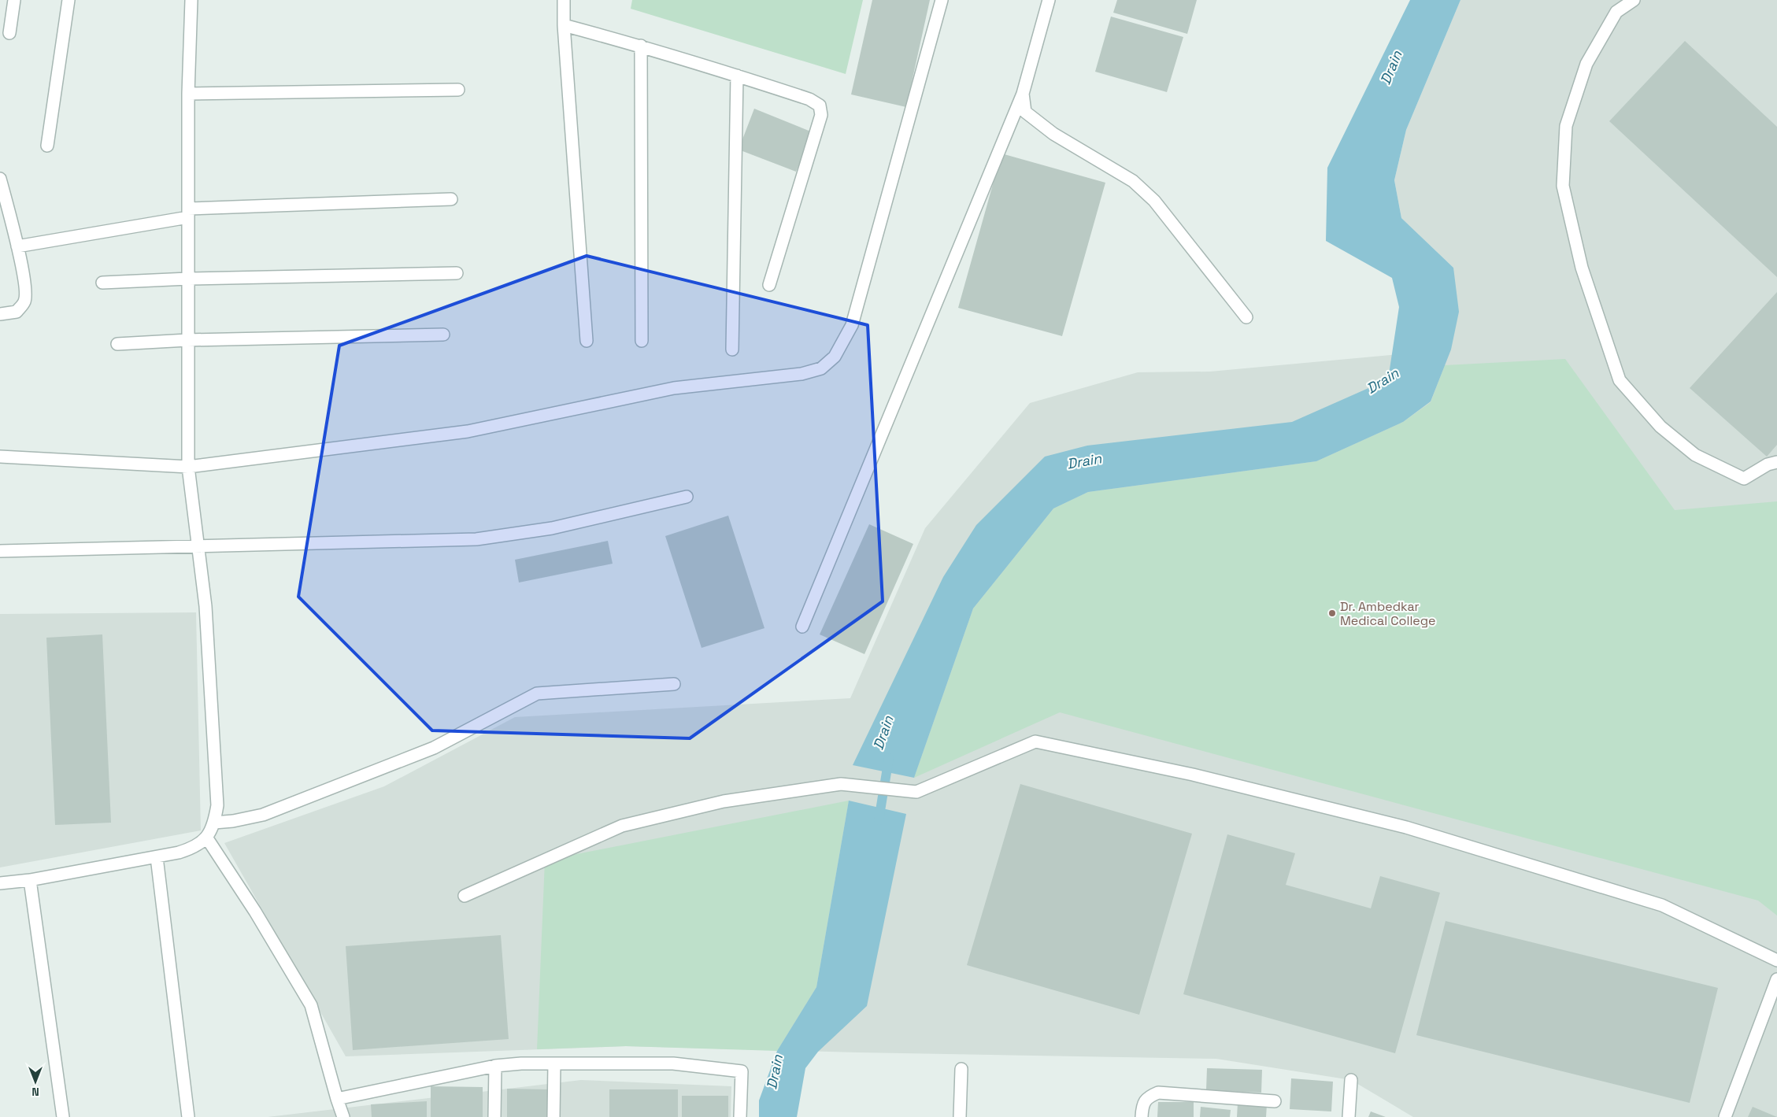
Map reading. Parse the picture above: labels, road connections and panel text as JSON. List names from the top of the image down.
{
  "water": ["Drain"],
  "places": ["Dr. Ambedkar Medical College"],
  "north": "bottom"
}
